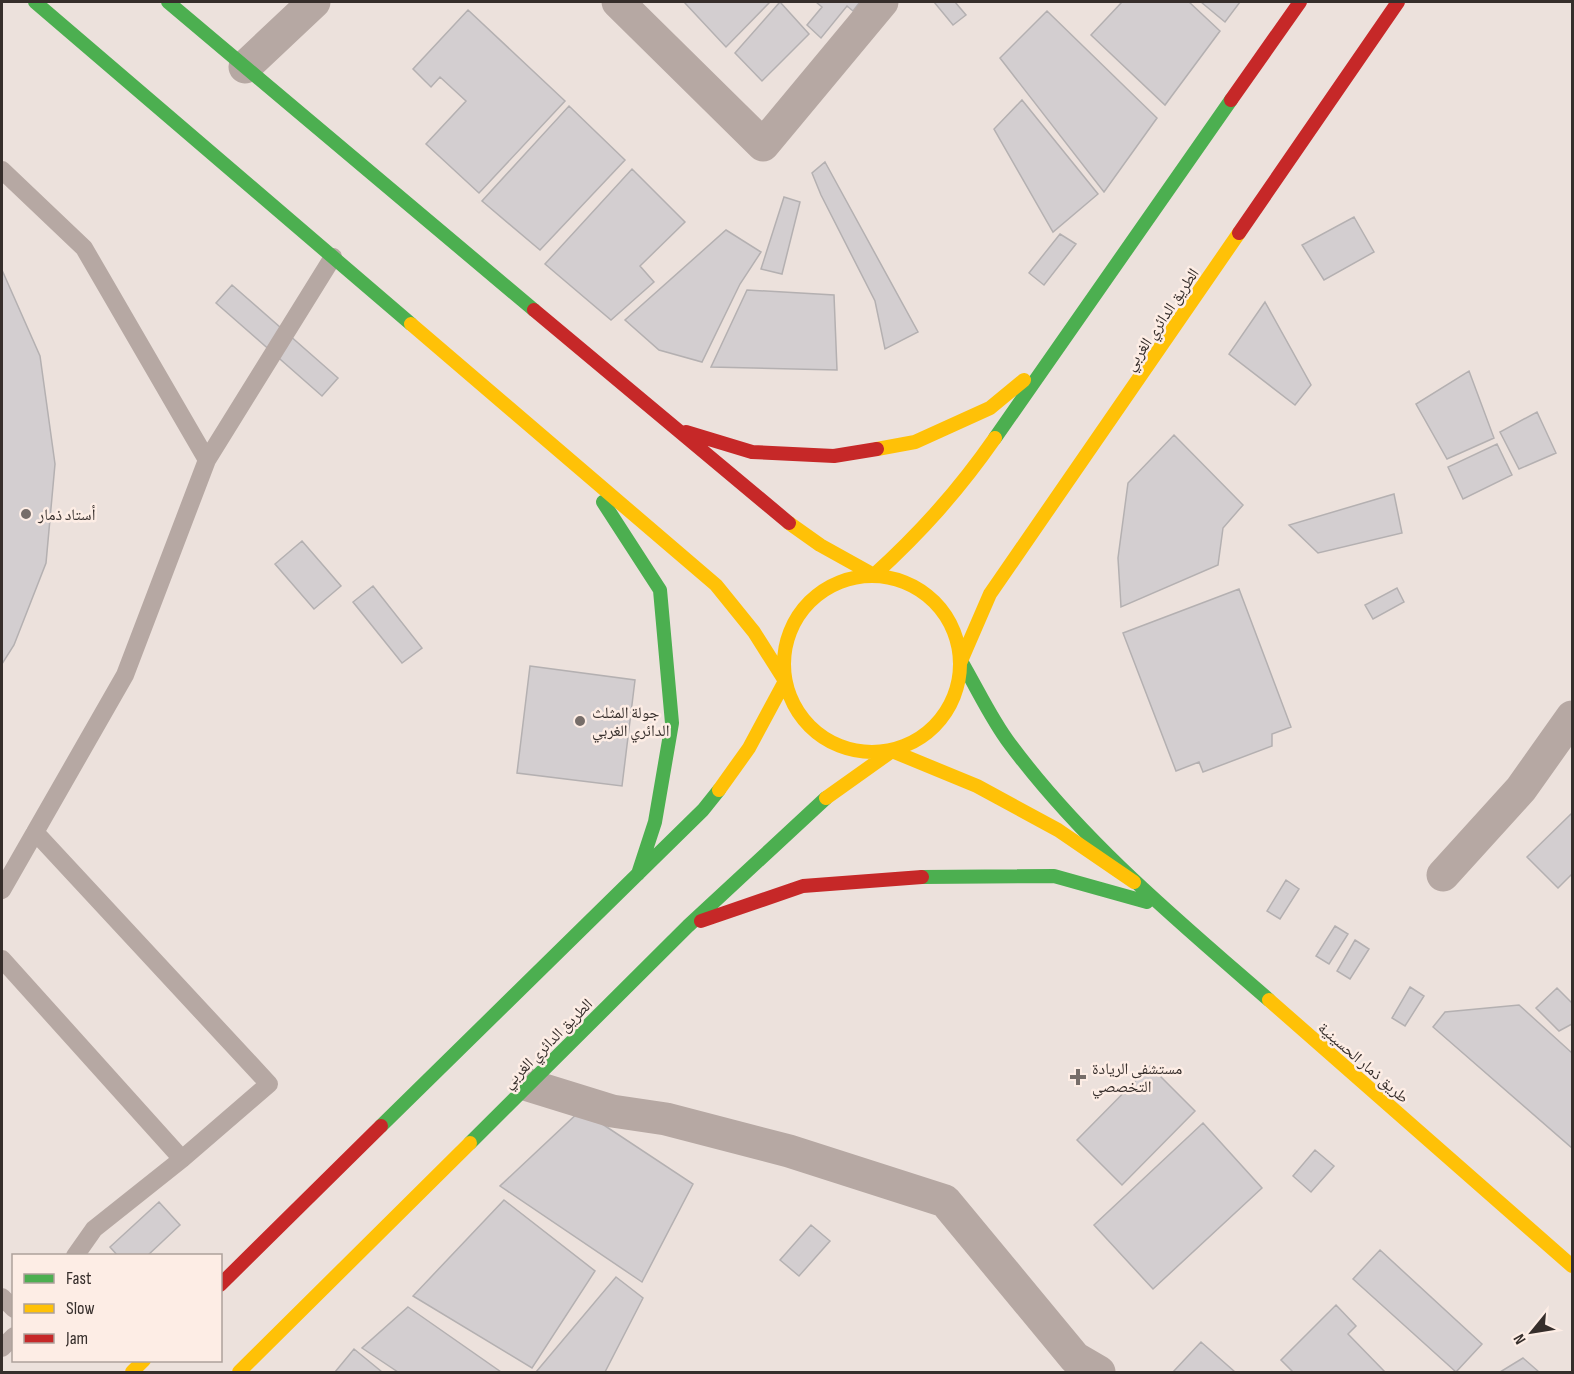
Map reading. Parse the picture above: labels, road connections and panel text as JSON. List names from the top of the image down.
{
  "streets": {
    "main road": ["الطريق الدائري الغربي", "طريق ذمار الحسينية"]
  },
  "places": {
    "other": ["أستاد ذمار", "جولة المثلث الدائري الغربي"],
    "health": ["مستشفى الريادة التخصصي"]
  },
  "legend": ["Fast", "Slow", "Jam"],
  "north": "bottom left"
}
